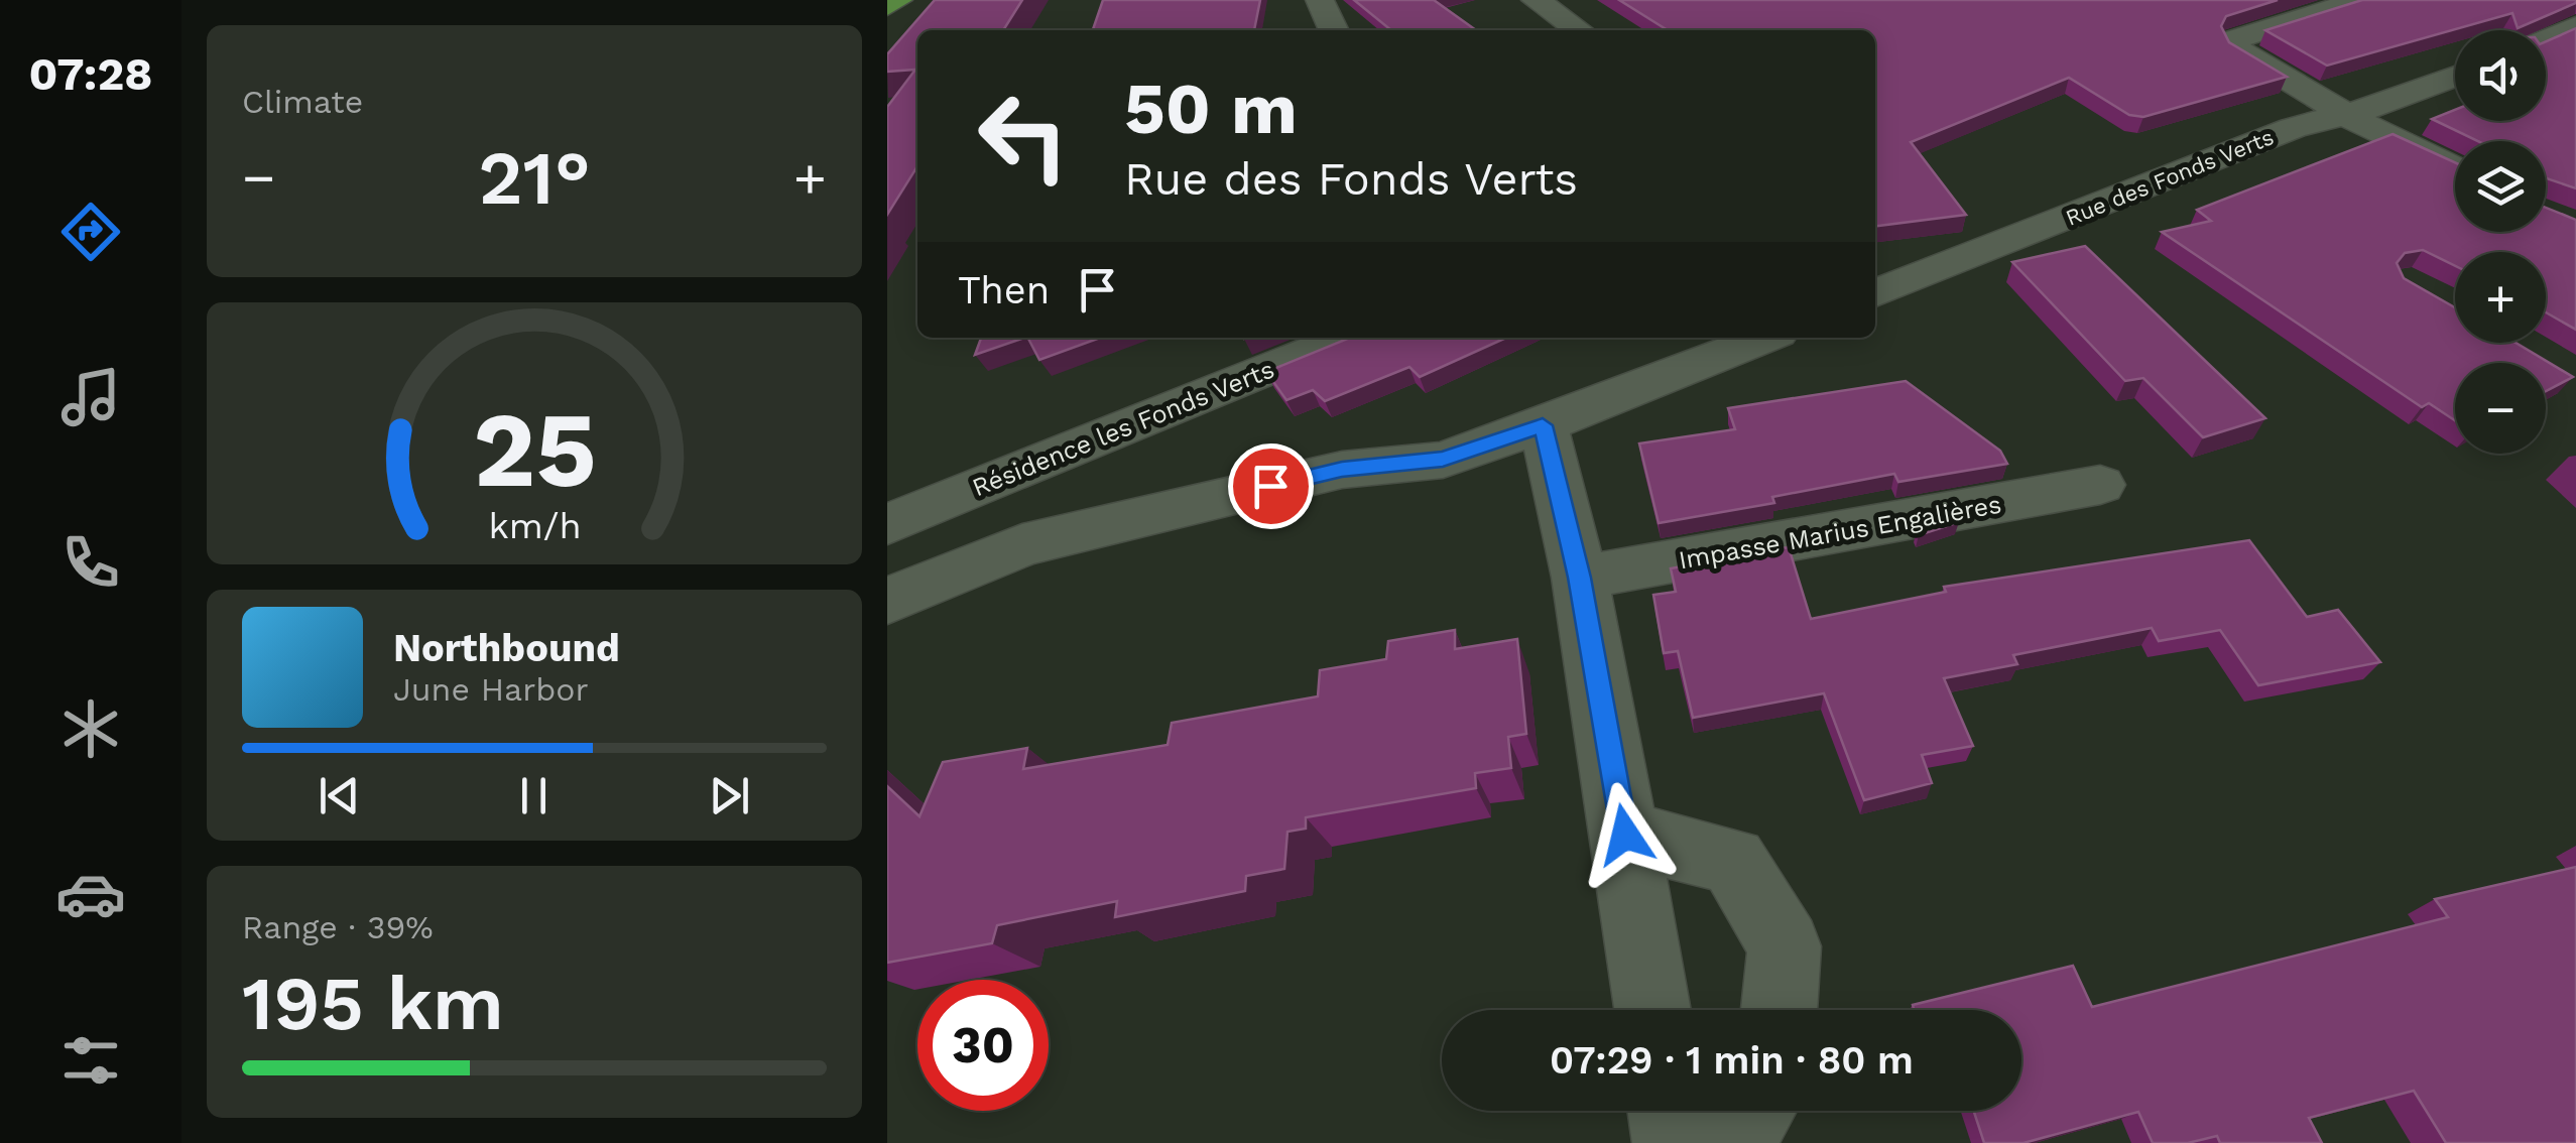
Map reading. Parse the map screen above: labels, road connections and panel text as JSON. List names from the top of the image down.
{
  "streets": {
    "street": ["Rue des Fonds Verts", "Résidence les Fonds Verts", "Impasse Marius Engalières"]
  },
  "page": {
    "tabs": "07:28",
    "tile": [
      "Climate",
      ["Range · 39%", "195 km"]
    ],
    "map_buttons": ["+", "−"],
    "turn": ["50 m", "Rue des Fonds Verts"],
    "heat": ["−", "21°", "+"],
    "then": "Then",
    "song": ["Northbound", "June Harbor"],
    "limit": "30",
    "trip": "07:29 · 1 min · 80 m",
    "gauge": ["25", "km/h"]
  }
}
